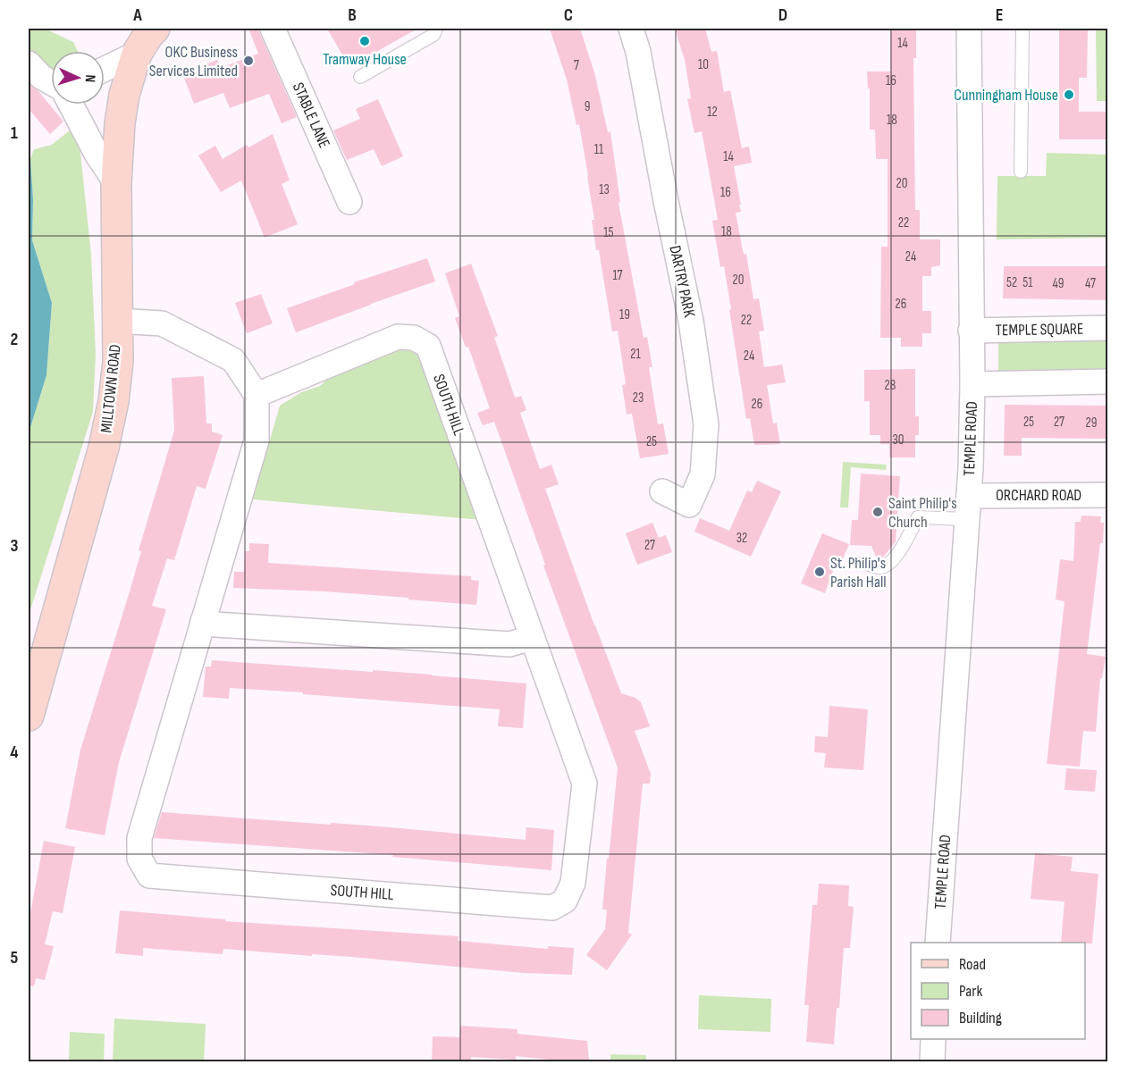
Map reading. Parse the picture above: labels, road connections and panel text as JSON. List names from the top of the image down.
{
  "streets": {
    "main road": ["MILLTOWN ROAD"],
    "street": [
      "STABLE LANE",
      "DARTRY PARK",
      "TEMPLE SQUARE",
      "SOUTH HILL",
      "TEMPLE ROAD",
      "ORCHARD ROAD"
    ]
  },
  "crossings": [
    ["TEMPLE SQUARE", "TEMPLE ROAD"],
    ["TEMPLE ROAD", "ORCHARD ROAD"]
  ],
  "places": [
    "Tramway House",
    "OKC Business Services Limited",
    "Cunningham House",
    "Saint Philip's Church",
    "St. Philip's Parish Hall"
  ],
  "house_numbers": [
    "14",
    "10",
    "7",
    "16",
    "9",
    "12",
    "18",
    "11",
    "14",
    "20",
    "13",
    "16",
    "22",
    "18",
    "15",
    "24",
    "17",
    "20",
    "52",
    "51",
    "49",
    "47",
    "26",
    "19",
    "22",
    "21",
    "24",
    "28",
    "23",
    "26",
    "25",
    "27",
    "29",
    "30",
    "25",
    "32",
    "27"
  ],
  "legend": ["Road", "Park", "Building"],
  "north": "right",
  "grid": {
    "columns": [
      "A",
      "B",
      "C",
      "D",
      "E"
    ],
    "rows": [
      "1",
      "2",
      "3",
      "4",
      "5"
    ]
  }
}
